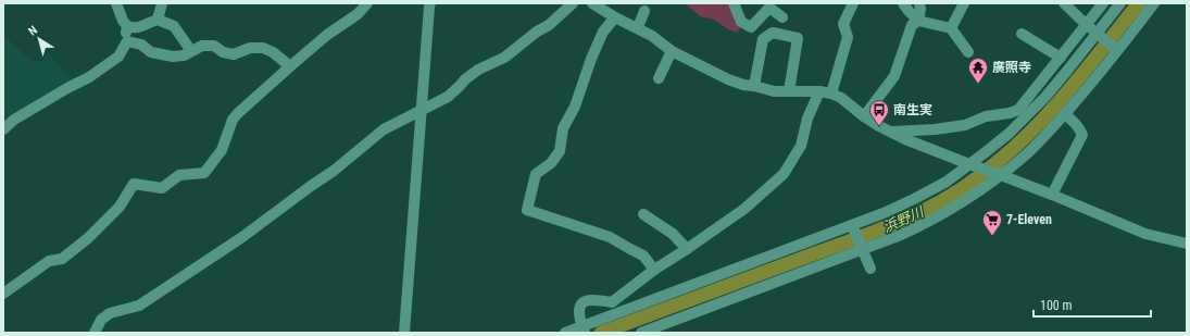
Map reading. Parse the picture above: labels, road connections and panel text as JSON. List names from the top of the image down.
{
  "water": ["浜野川"],
  "places": {
    "temple": ["廣照寺"],
    "bus stop": ["南生実"],
    "supermarket": ["7-Eleven"]
  },
  "scale_bar": "100 m",
  "north": "top left"
}
